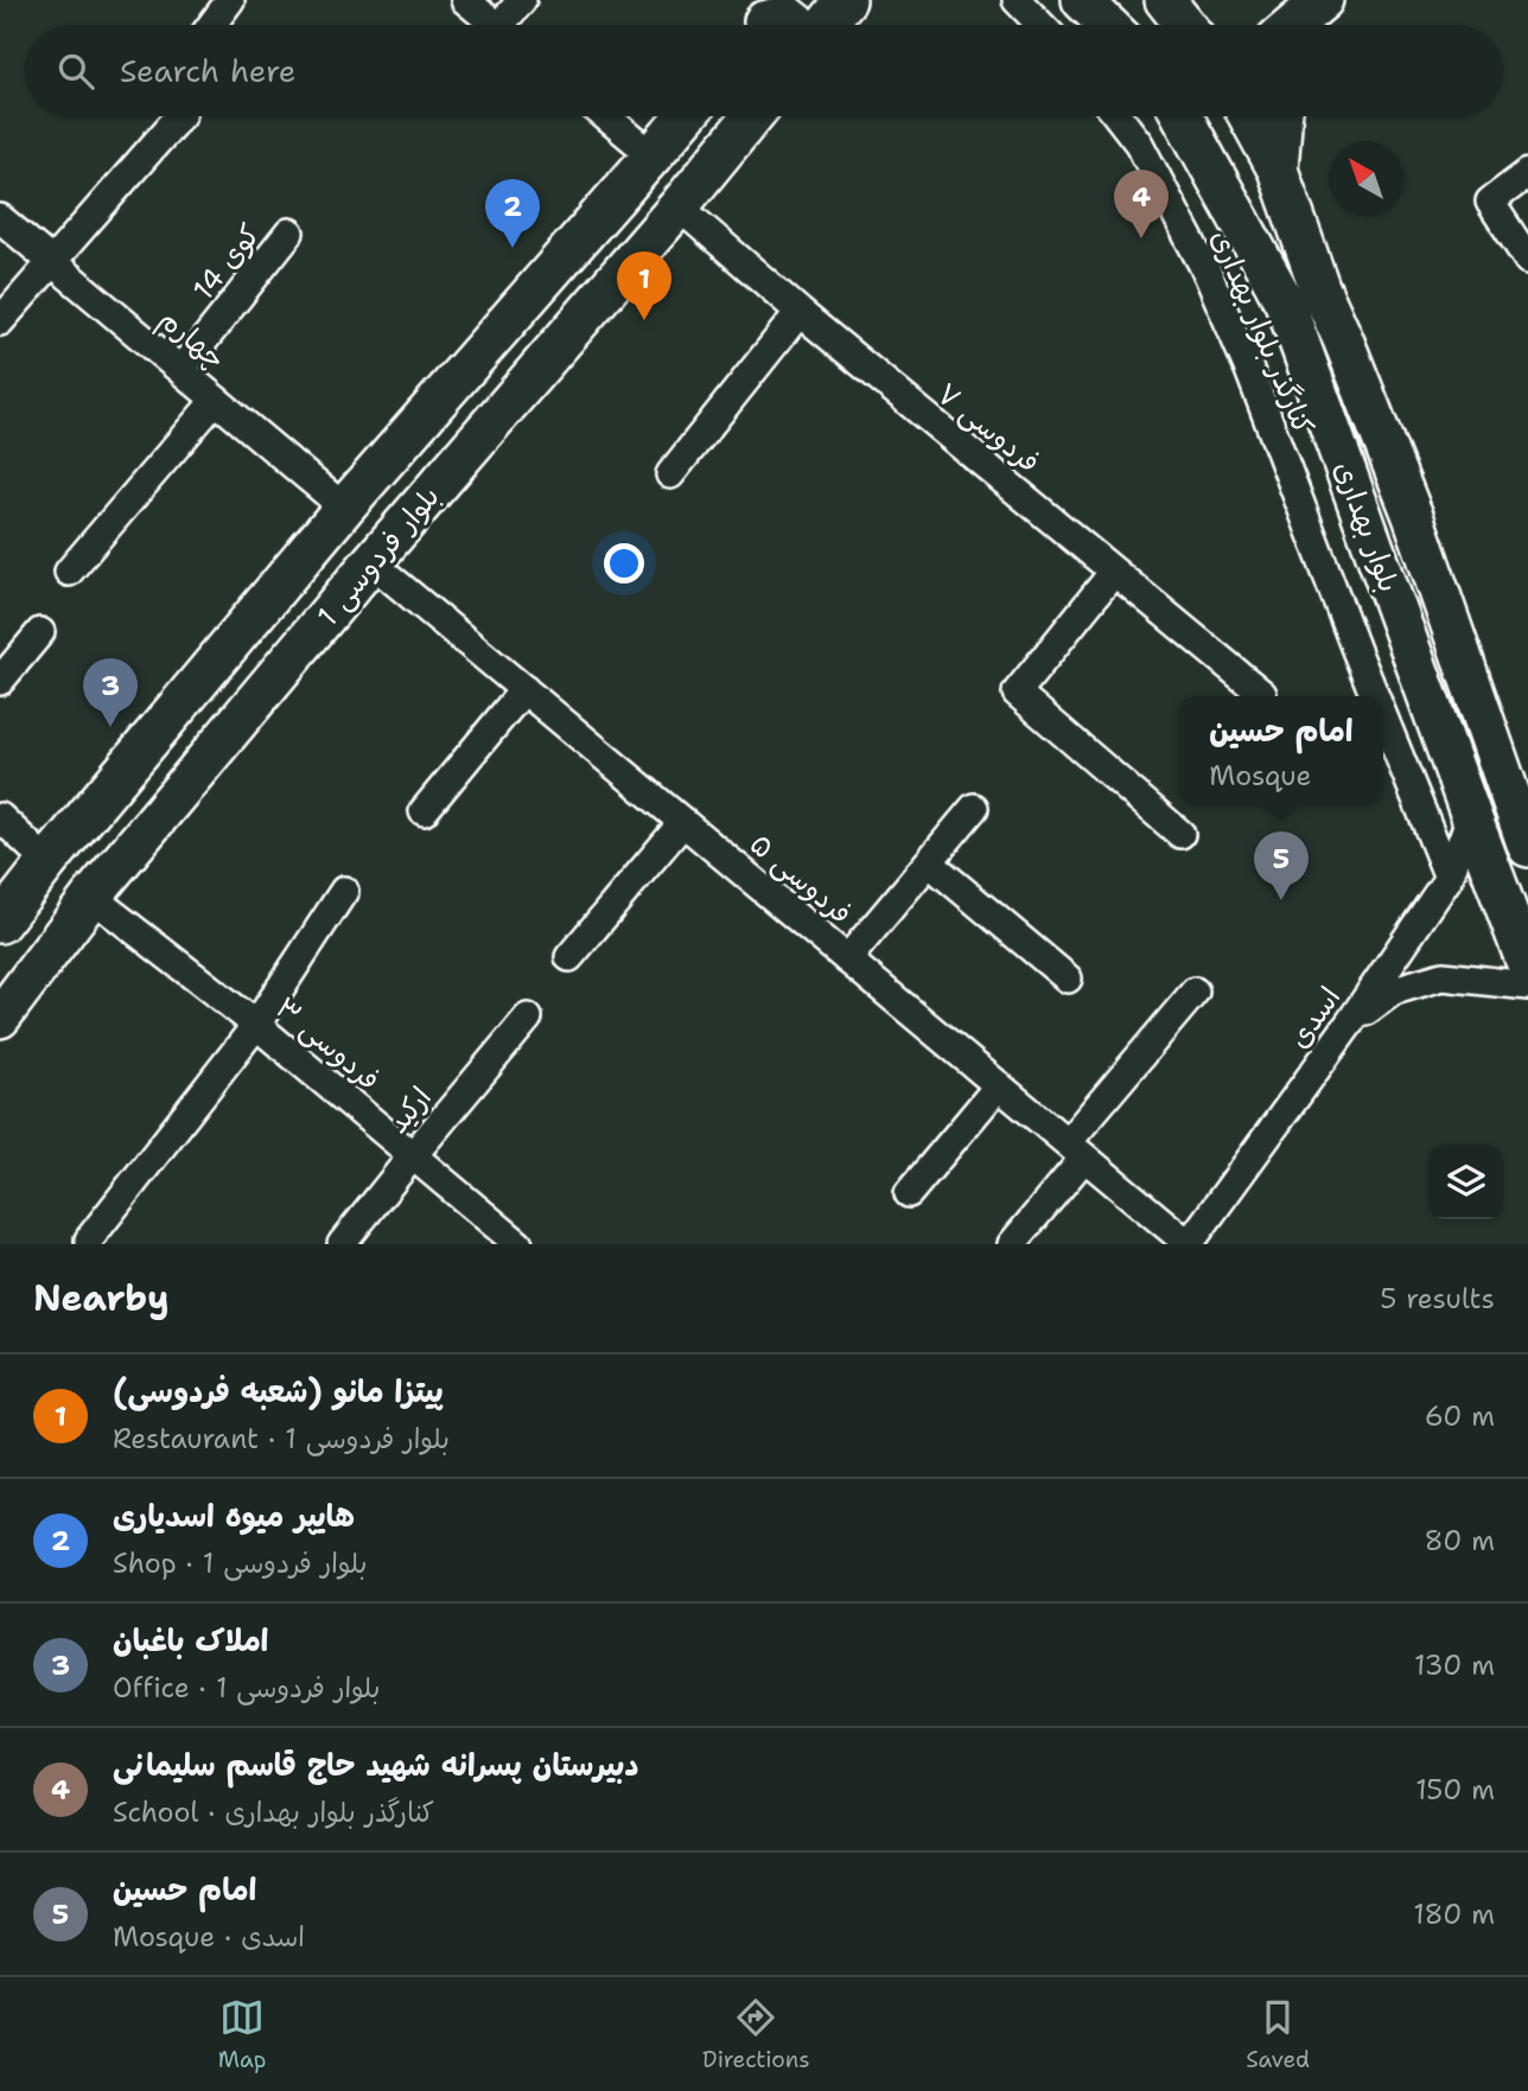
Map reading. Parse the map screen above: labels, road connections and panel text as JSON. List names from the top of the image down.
{
  "streets": {
    "main road": ["بلوار بهداری", "بلوار فردوسی 1"],
    "street": [
      "کوی 14",
      "کنارگذر بلوار بهداری",
      "چهارم",
      "فردوسی ۷",
      "فردوسی ۵",
      "اسدی",
      "فردوسی ۳",
      "ارکید"
    ]
  },
  "crossings": [
    ["کوی 14", "چهارم"],
    ["کنارگذر بلوار بهداری", "اسدی"],
    ["چهارم", "بلوار فردوسی 1"],
    ["فردوسی ۷", "بلوار فردوسی 1"],
    ["بلوار بهداری", "اسدی"],
    ["بلوار فردوسی 1", "فردوسی ۵"],
    ["بلوار فردوسی 1", "فردوسی ۳"],
    ["فردوسی ۵", "اسدی"],
    ["فردوسی ۳", "ارکید"]
  ],
  "north": "top left",
  "page": {
    "search": "Search here",
    "pins": [
      "4",
      "2",
      "1",
      "3",
      "5"
    ],
    "popup": ["امام حسین", "Mosque"],
    "heading": ["Nearby", "5 results"],
    "list": [
      {
        "mark": "1",
        "name": "پیتزا مانو (شعبه فردوسی)",
        "note": "Restaurant · بلوار فردوسی 1",
        "value": "60 m"
      },
      {
        "mark": "2",
        "name": "هایپر میوه اسدیاری",
        "note": "Shop · بلوار فردوسی 1",
        "value": "80 m"
      },
      {
        "mark": "3",
        "name": "املاک باغبان",
        "note": "Office · بلوار فردوسی 1",
        "value": "130 m"
      },
      {
        "mark": "4",
        "name": "دبیرستان پسرانه شهید حاج قاسم سلیمانی",
        "note": "School · کنارگذر بلوار بهداری",
        "value": "150 m"
      },
      {
        "mark": "5",
        "name": "امام حسین",
        "note": "Mosque · اسدی",
        "value": "180 m"
      }
    ],
    "nav": ["Map", "Directions", "Saved"]
  }
}
